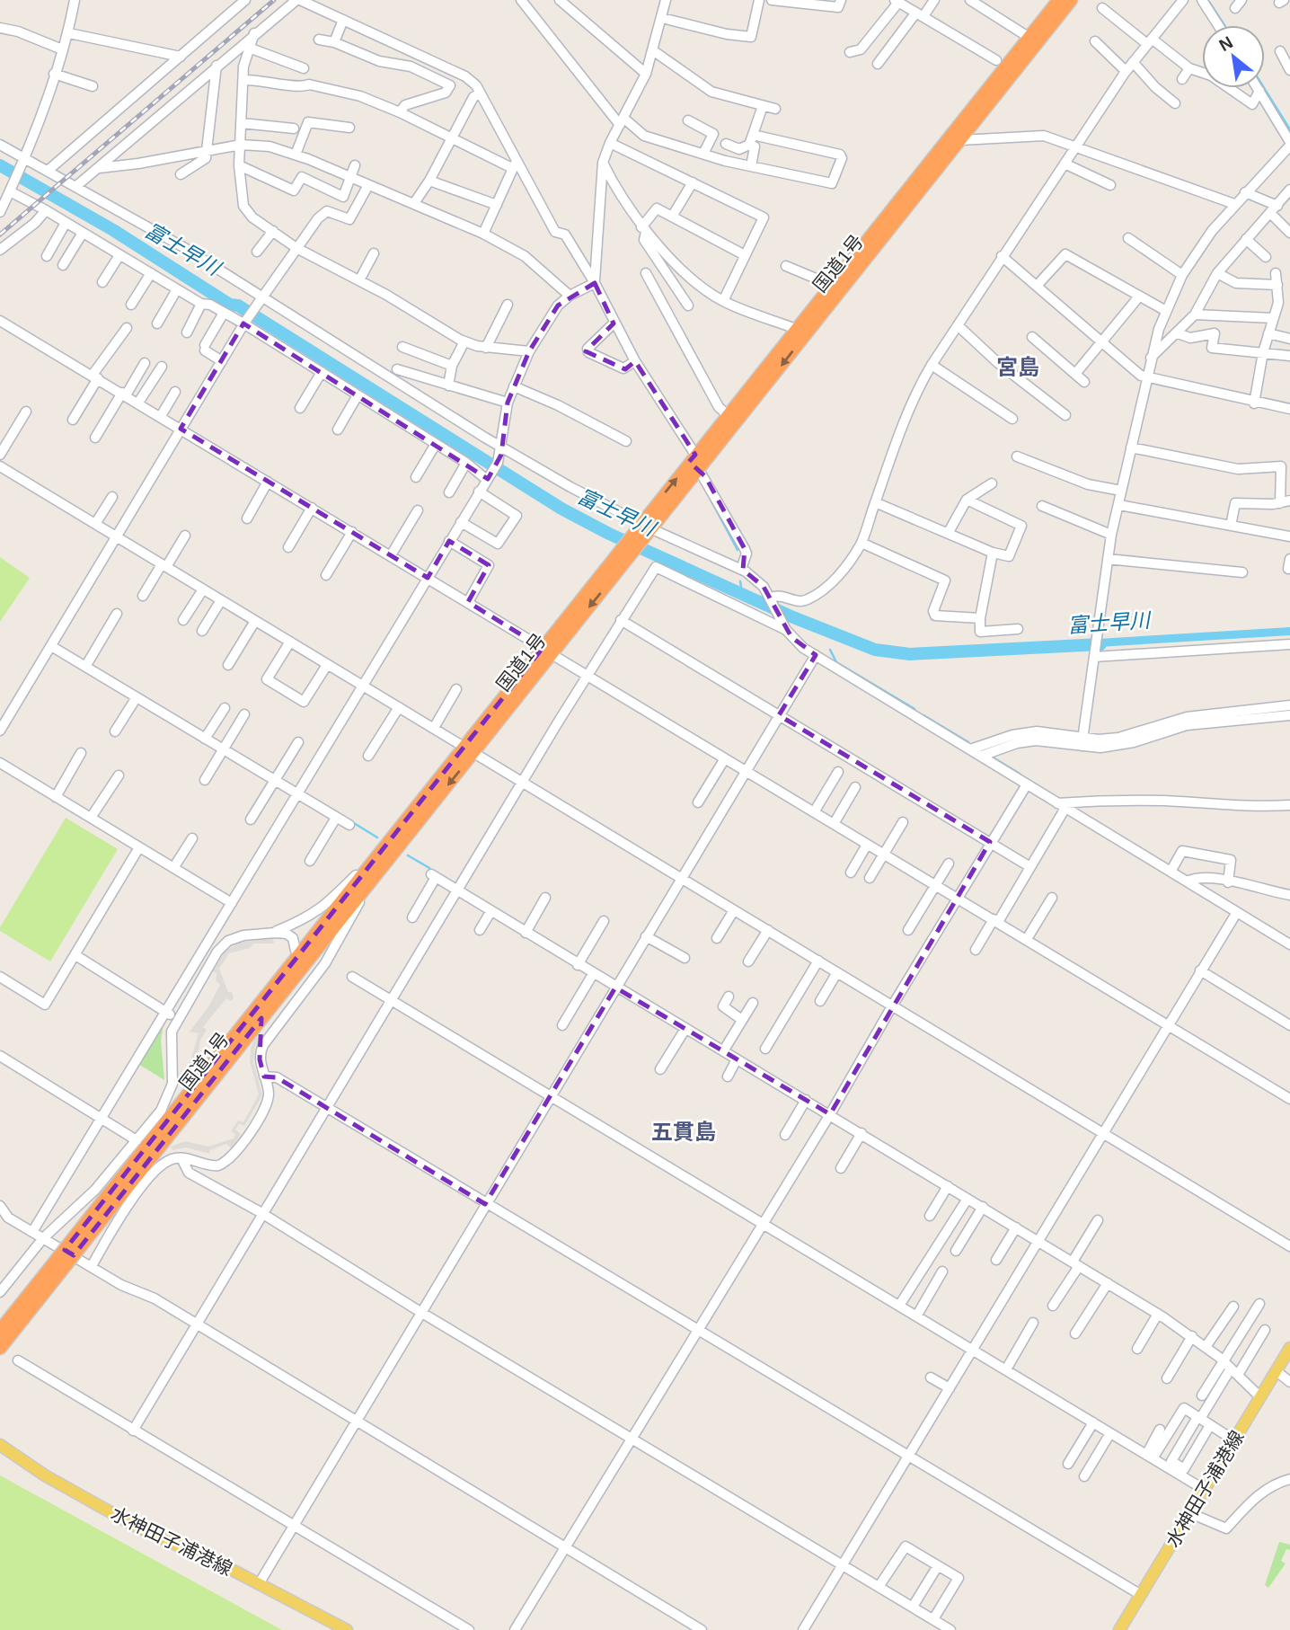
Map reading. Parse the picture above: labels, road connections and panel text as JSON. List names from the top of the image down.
{
  "streets": {
    "highway": ["国道1号"],
    "main road": ["水神田子浦港線"]
  },
  "districts": ["宮島", "五貫島"],
  "water": ["富士早川"],
  "north": "top left"
}
